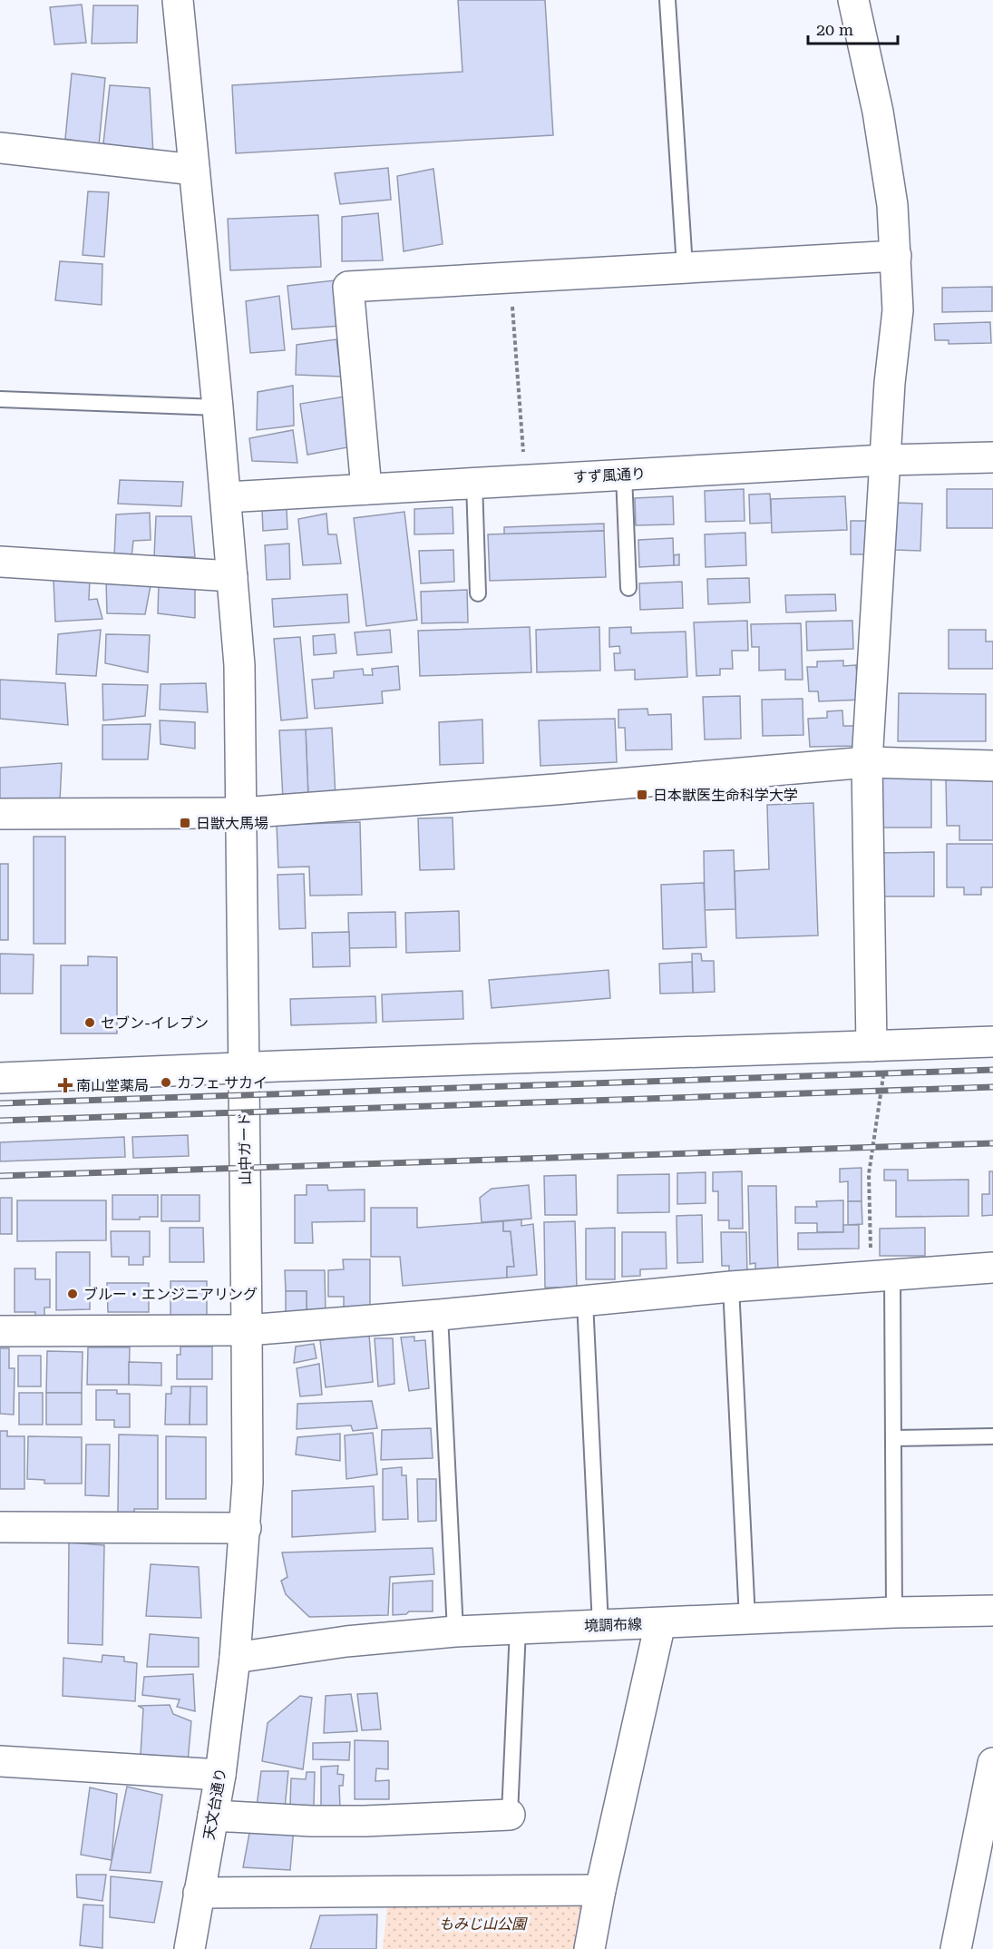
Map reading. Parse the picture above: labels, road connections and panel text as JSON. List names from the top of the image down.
{
  "streets": {
    "street": [
      "すず風通り",
      "山中ガード",
      "境調布線",
      "天文台通り"
    ]
  },
  "crossings": [
    ["すず風通り", "山中ガード"],
    ["山中ガード", "天文台通り"],
    ["境調布線", "天文台通り"]
  ],
  "parks": ["もみじ山公園"],
  "places": {
    "transit": ["日本獣医生命科学大学", "日獣大馬場"],
    "other": ["セブン-イレブン", "カフェ サカイ", "ブルー・エンジニアリング"],
    "health": ["南山堂薬局"]
  },
  "scale_bar": "20 m"
}
